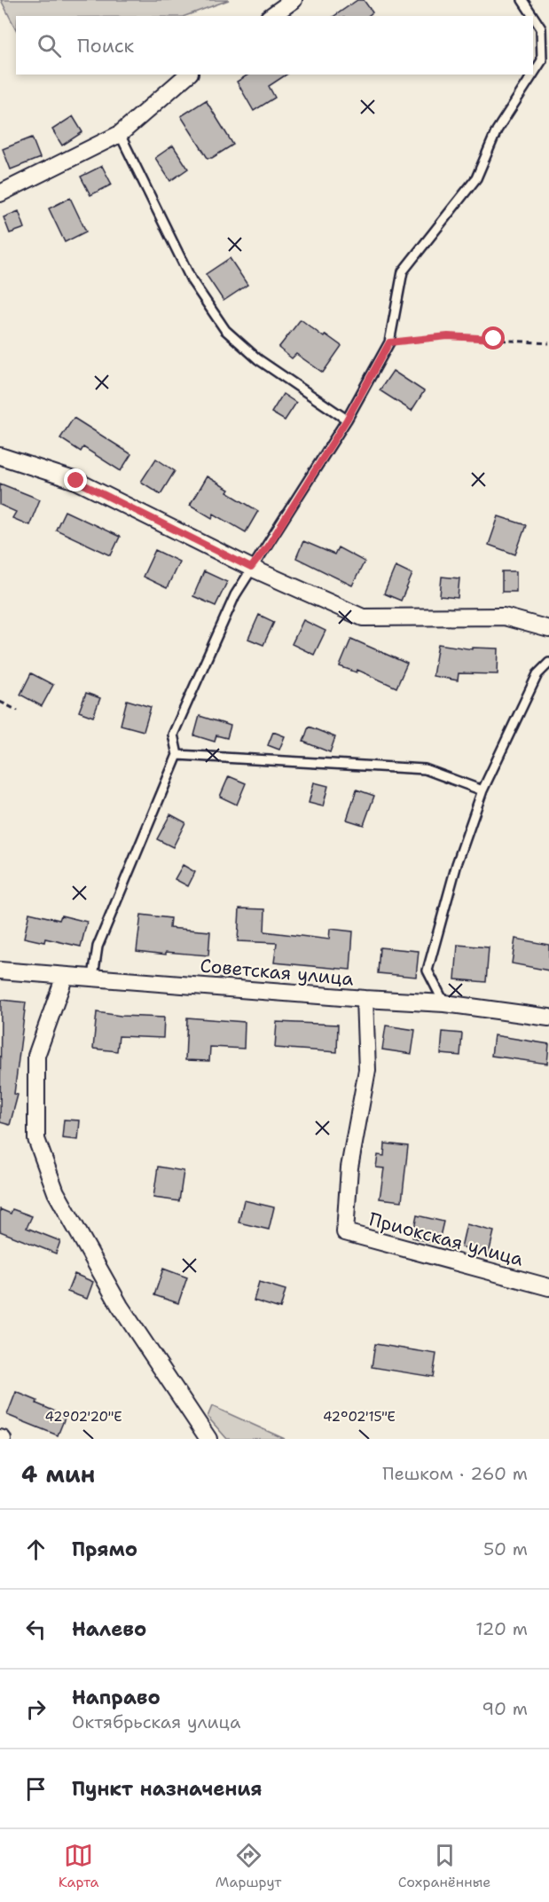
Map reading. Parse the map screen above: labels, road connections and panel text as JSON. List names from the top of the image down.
{
  "streets": {
    "street": ["Советская улица", "Приокская улица"]
  },
  "crossings": [
    ["Советская улица", "Приокская улица"]
  ],
  "page": {
    "search": "Поиск",
    "heading": ["4 мин", "Пешком · 260 m"],
    "list": [
      ["Прямо", "50 m"],
      ["Налево", "120 m"],
      ["Направо", "Октябрьская улица", "90 m"],
      "Пункт назначения"
    ],
    "nav": ["Карта", "Маршрут", "Сохранённые"]
  },
  "coordinates": ["42°02'20\"E", "42°02'15\"E"]
}
